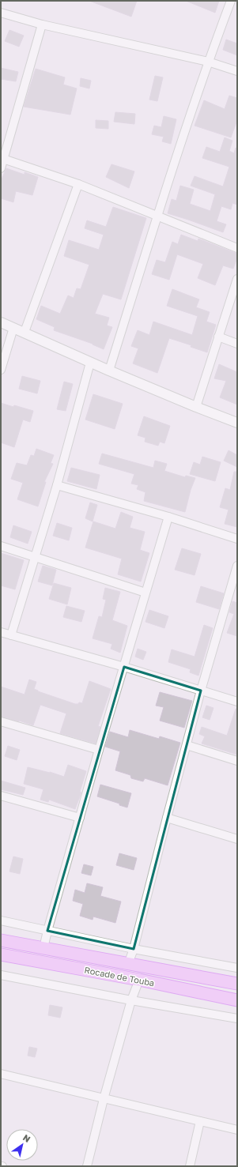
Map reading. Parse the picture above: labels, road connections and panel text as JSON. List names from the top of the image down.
{
  "streets": {
    "main road": ["Rocade de Touba"]
  },
  "north": "top right"
}
